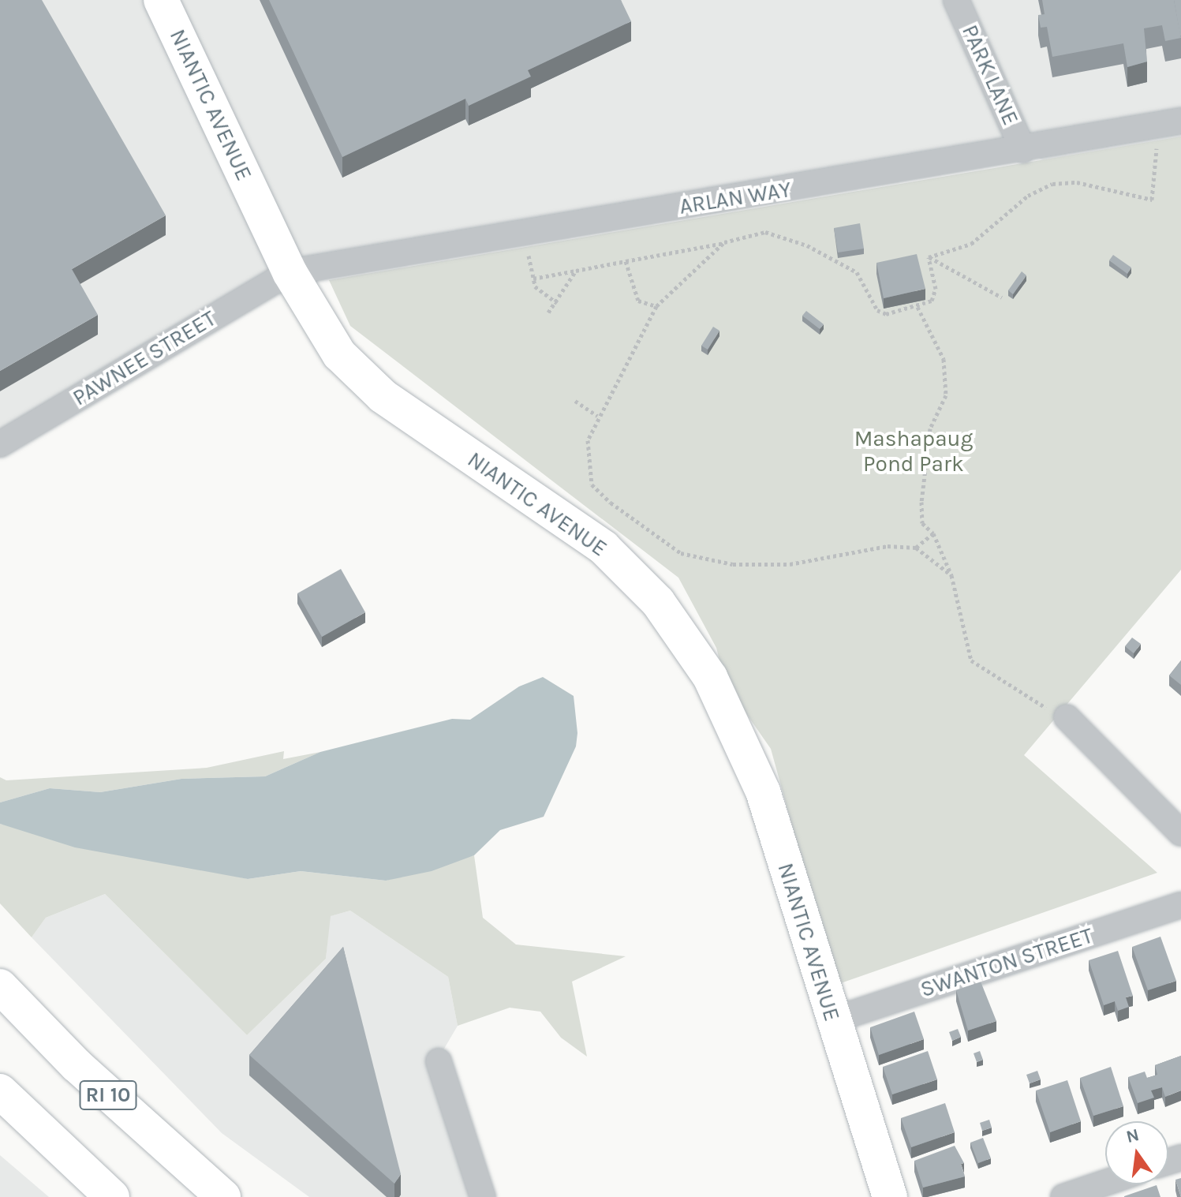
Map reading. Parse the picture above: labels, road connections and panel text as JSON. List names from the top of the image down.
{
  "streets": {
    "main road": ["NIANTIC AVENUE", "RI 10"],
    "street": [
      "PARK LANE",
      "ARLAN WAY",
      "PAWNEE STREET",
      "SWANTON STREET"
    ]
  },
  "crossings": [
    ["PARK LANE", "ARLAN WAY"],
    ["NIANTIC AVENUE", "ARLAN WAY"],
    ["NIANTIC AVENUE", "PAWNEE STREET"],
    ["NIANTIC AVENUE", "SWANTON STREET"],
    ["ARLAN WAY", "PAWNEE STREET"]
  ],
  "parks": ["Mashapaug Pond Park"],
  "north": "top"
}
